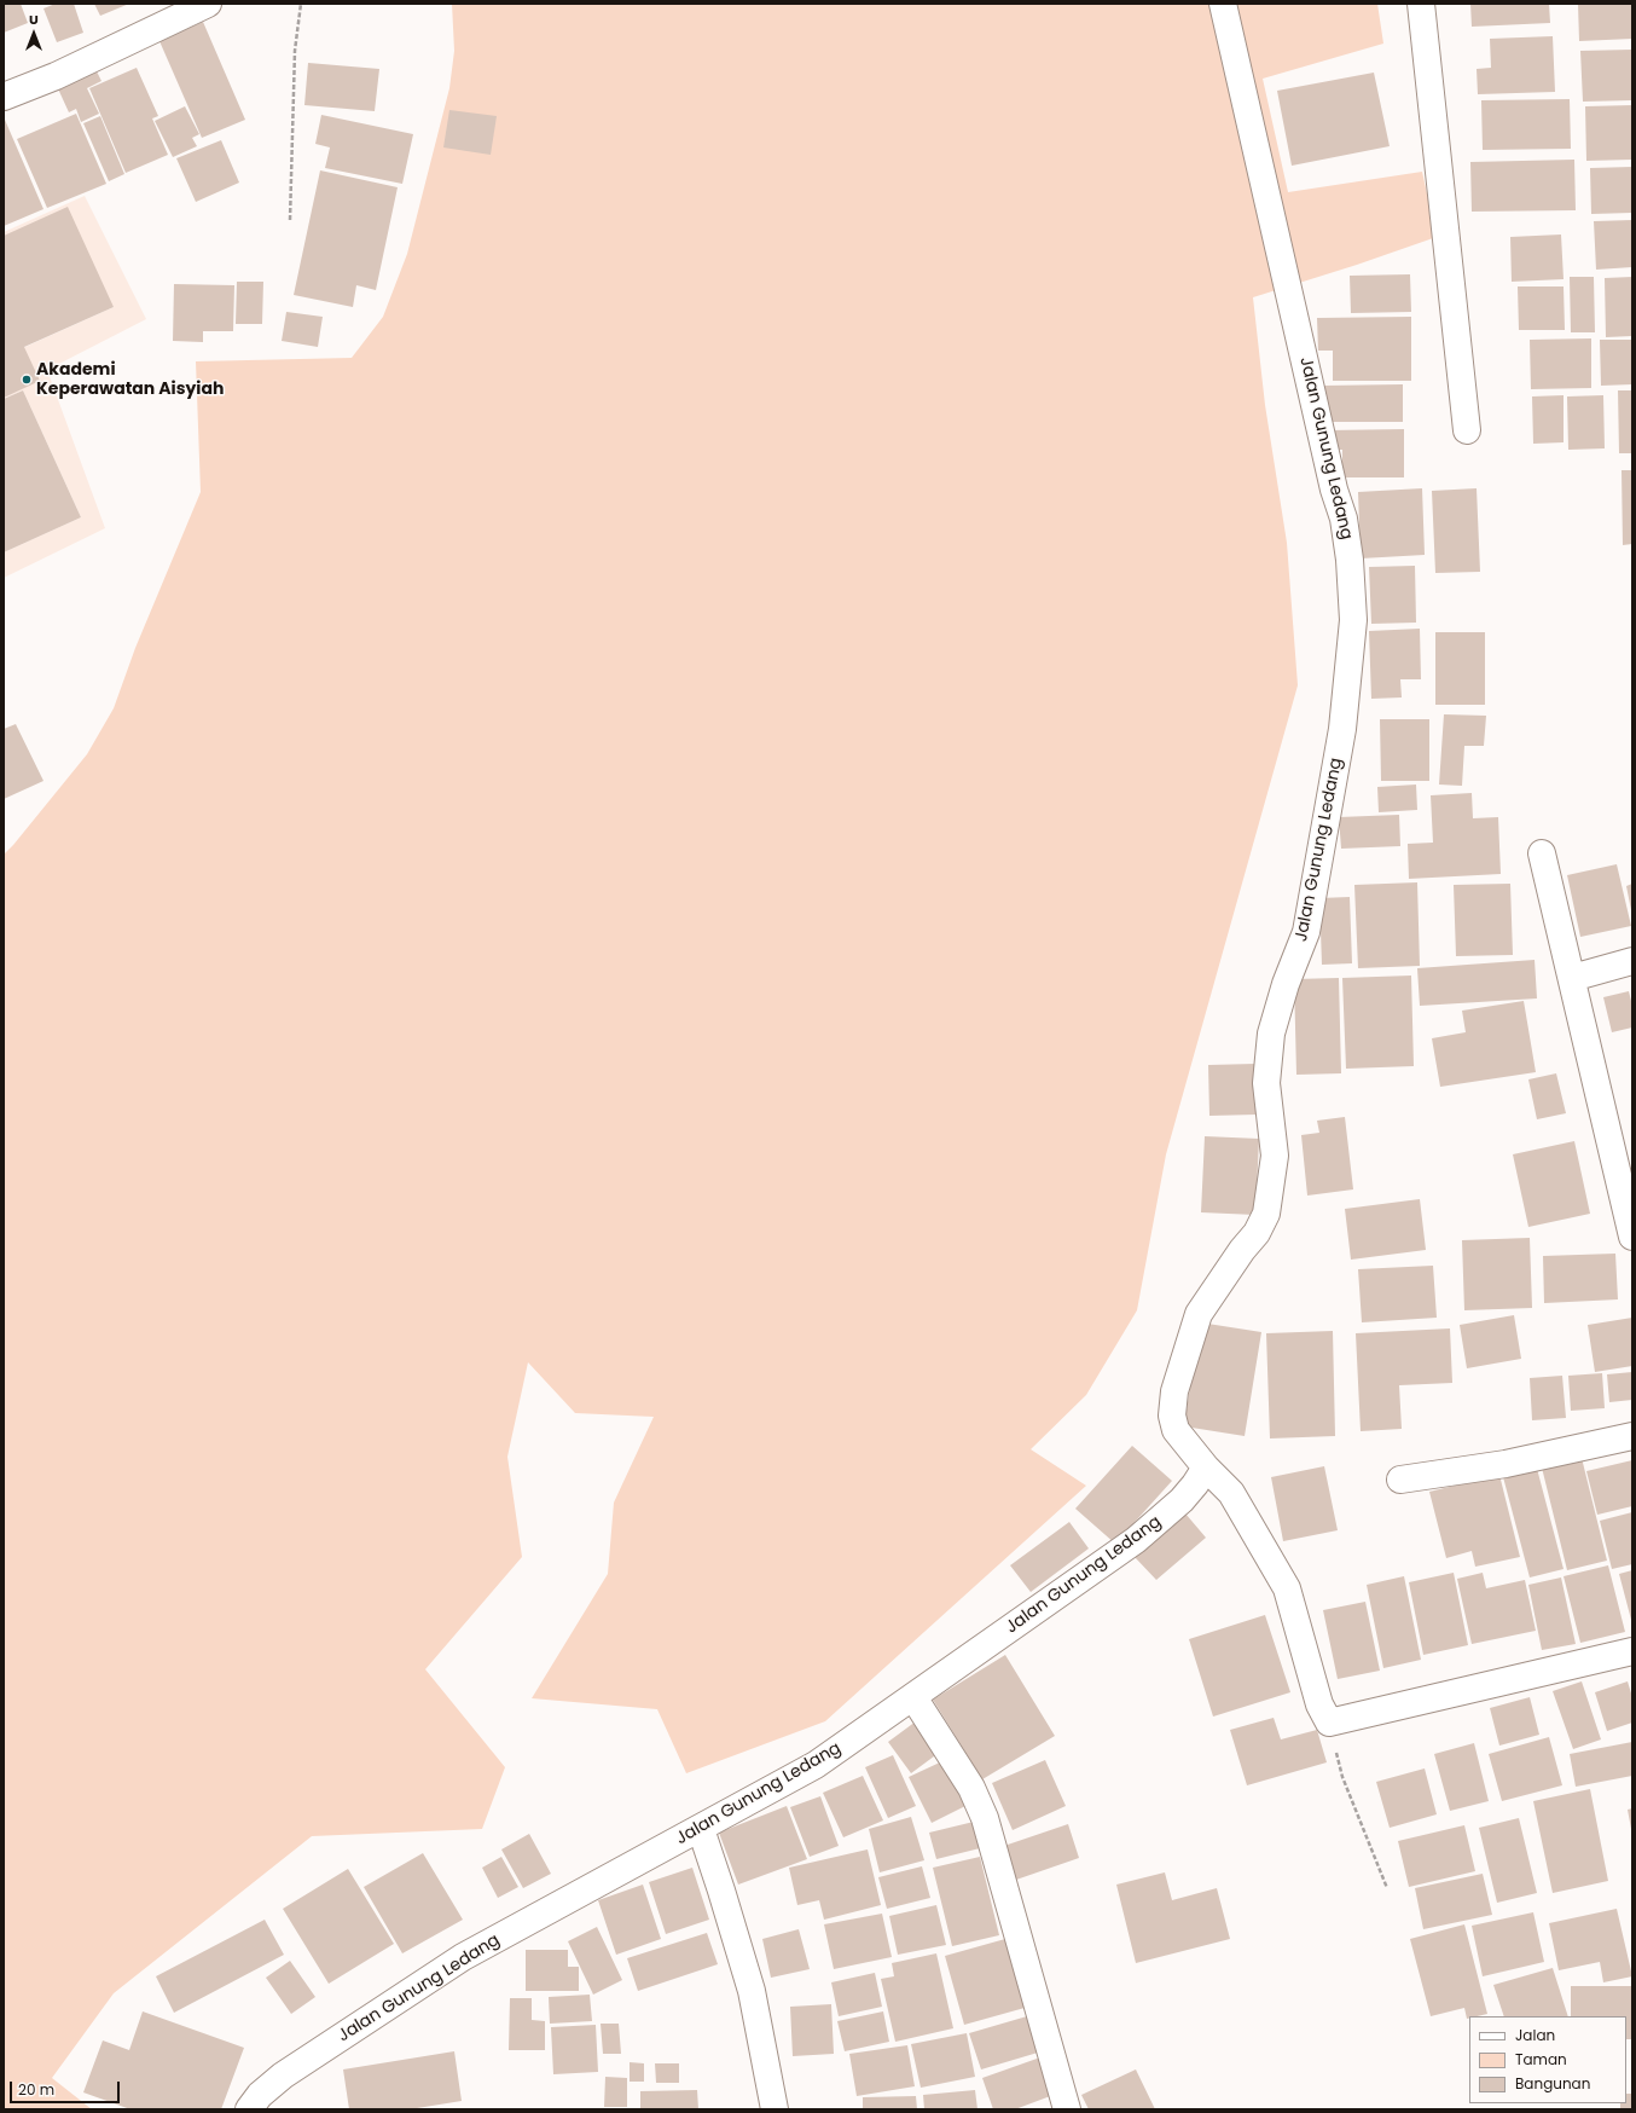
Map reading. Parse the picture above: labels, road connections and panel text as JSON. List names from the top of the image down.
{
  "streets": {
    "street": ["Jalan Gunung Ledang"]
  },
  "places": ["Akademi Keperawatan Aisyiah"],
  "legend": ["Jalan", "Taman", "Bangunan"],
  "scale_bar": "20 m",
  "north": "top"
}
